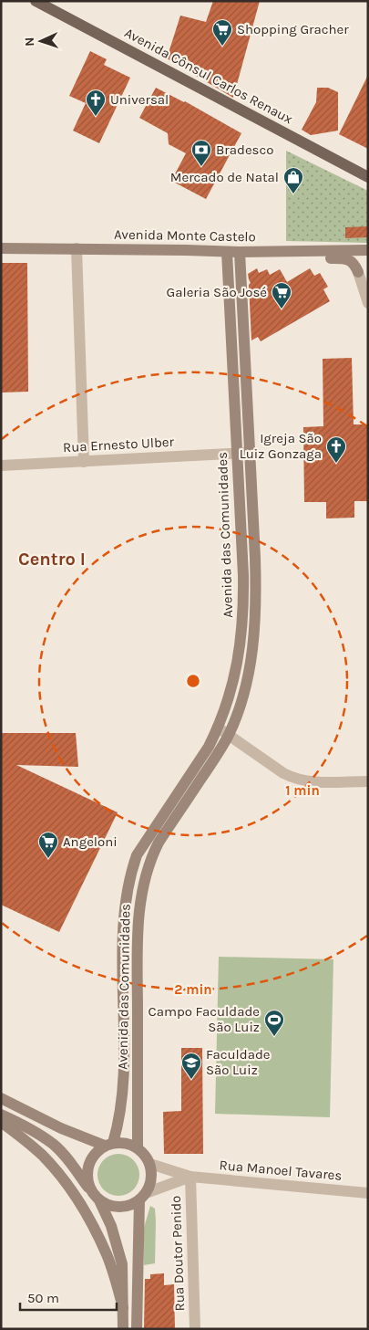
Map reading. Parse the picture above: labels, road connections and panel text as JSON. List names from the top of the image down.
{
  "streets": {
    "main road": ["Avenida Cônsul Carlos Renaux", "Avenida Monte Castelo", "Avenida das Comunidades"],
    "street": ["Rua Ernesto Ulber", "Rua Manoel Tavares", "Rua Doutor Penido"]
  },
  "crossings": [
    ["Avenida Monte Castelo", "Avenida das Comunidades"],
    ["Rua Ernesto Ulber", "Avenida das Comunidades"],
    ["Avenida das Comunidades", "Rua Manoel Tavares"],
    ["Rua Manoel Tavares", "Rua Doutor Penido"]
  ],
  "districts": ["Centro I"],
  "places": {
    "supermarket": ["Shopping Gracher", "Galeria São José", "Angeloni"],
    "church": ["Universal", "Igreja São Luiz Gonzaga"],
    "bank": ["Bradesco"],
    "shop": ["Mercado de Natal"],
    "sports": ["Campo Faculdade São Luiz"],
    "school or university": ["Faculdade São Luiz"]
  },
  "scale_bar": "50 m",
  "north": "left",
  "rings": ["1 min", "2 min"]
}
